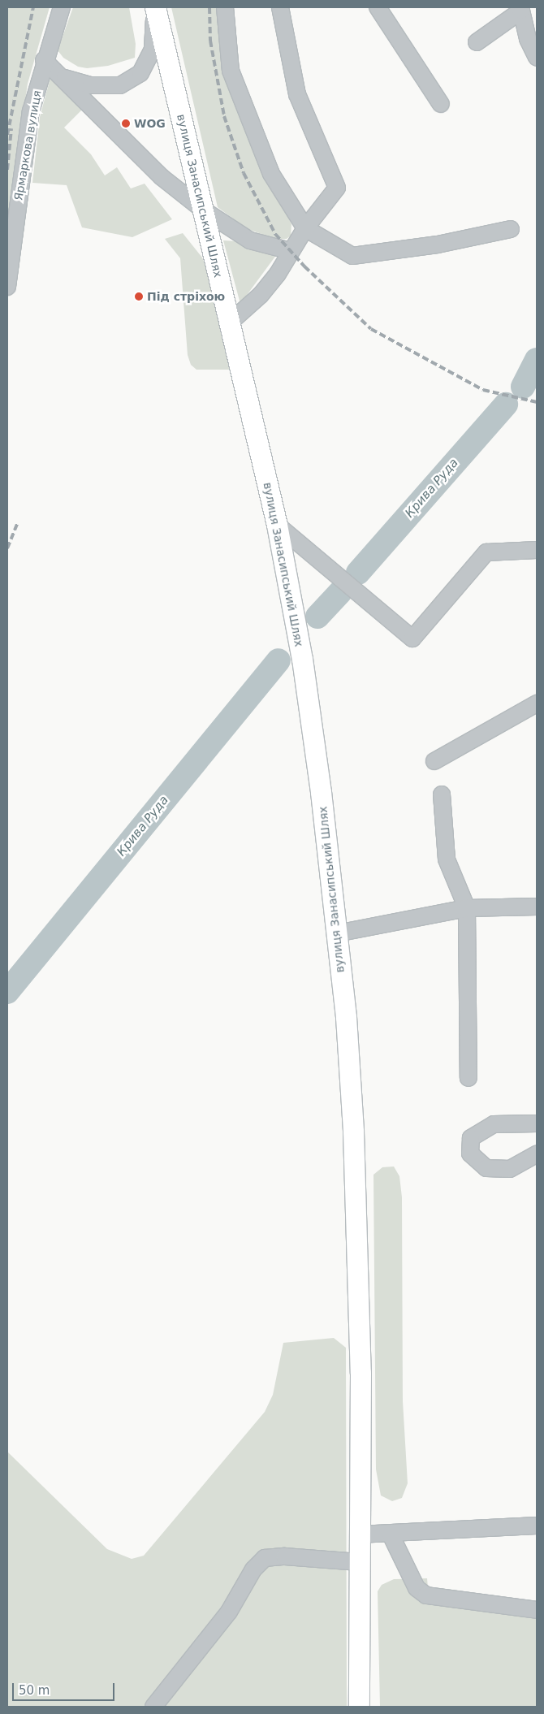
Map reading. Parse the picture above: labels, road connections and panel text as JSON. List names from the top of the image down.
{
  "streets": {
    "main road": ["вулиця Занасипський Шлях"],
    "street": ["Ярмаркова вулиця"]
  },
  "water": ["Крива Руда"],
  "places": ["WOG", "Під стріхою"],
  "scale_bar": "50 m"
}
